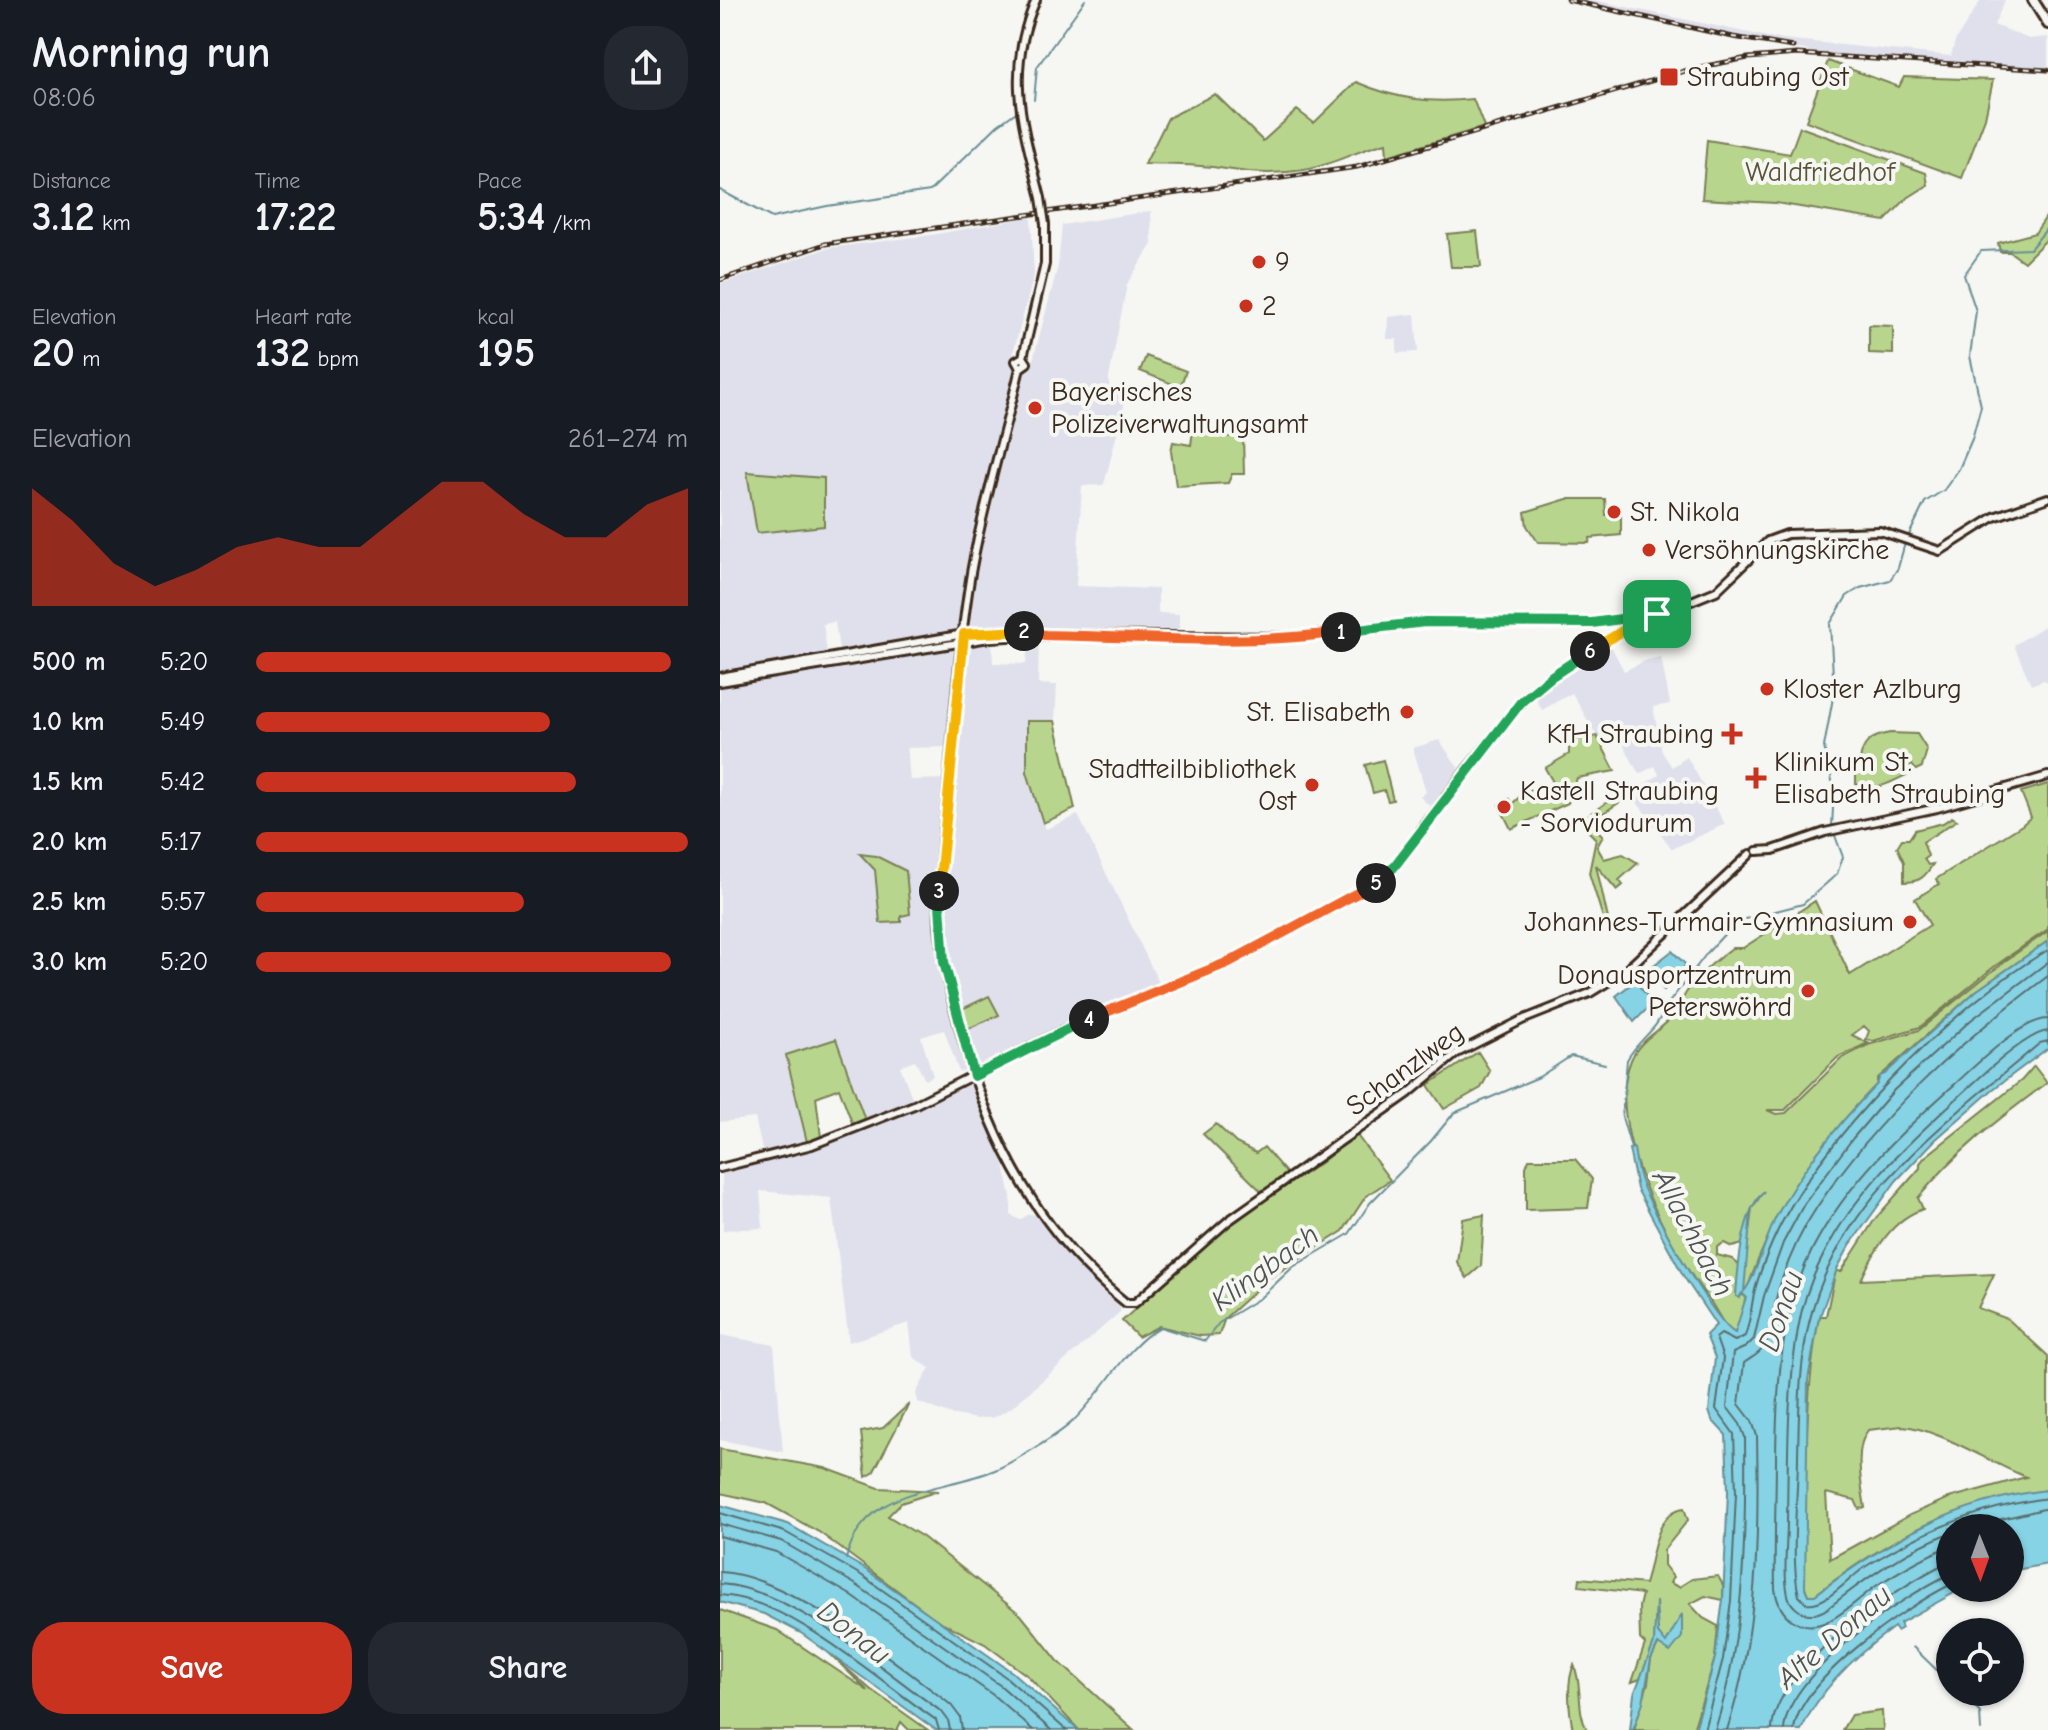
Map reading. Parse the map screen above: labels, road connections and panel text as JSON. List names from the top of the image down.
{
  "streets": {
    "street": ["Schanzlweg"]
  },
  "water": [
    "Allachbach",
    "Klingbach",
    "Donau",
    "Alte Donau"
  ],
  "parks": ["Waldfriedhof"],
  "places": {
    "transit": ["Straubing Ost"],
    "other": [
      "9",
      "2",
      "Bayerisches Polizeiverwaltungsamt",
      "St. Nikola",
      "Versöhnungskirche",
      "Kloster Azlburg",
      "St. Elisabeth",
      "Stadtteilbibliothek Ost",
      "Kastell Straubing - Sorviodurum",
      "Johannes-Turmair-Gymnasium",
      "Donausportzentrum Peterswöhrd"
    ],
    "health": ["KfH Straubing", "Klinikum St. Elisabeth Straubing"]
  },
  "north": "bottom",
  "page": {
    "heading": ["Morning run", "08:06"],
    "stats": [
      ["Distance", "3.12 km"],
      ["Time", "17:22"],
      ["Pace", "5:34 /km"],
      ["Elevation", "20 m"],
      ["Heart rate", "132 bpm"],
      ["kcal", "195"]
    ],
    "chart": ["Elevation", "261–274 m"],
    "pins": [
      "2",
      "1",
      "6",
      "5",
      "3",
      "4"
    ],
    "list": [
      {
        "name": "500 m",
        "note": "5:20"
      },
      {
        "name": "1.0 km",
        "note": "5:49"
      },
      {
        "name": "1.5 km",
        "note": "5:42"
      },
      {
        "name": "2.0 km",
        "note": "5:17"
      },
      {
        "name": "2.5 km",
        "note": "5:57"
      },
      {
        "name": "3.0 km",
        "note": "5:20"
      }
    ],
    "buttons": ["Save", "Share"]
  }
}
